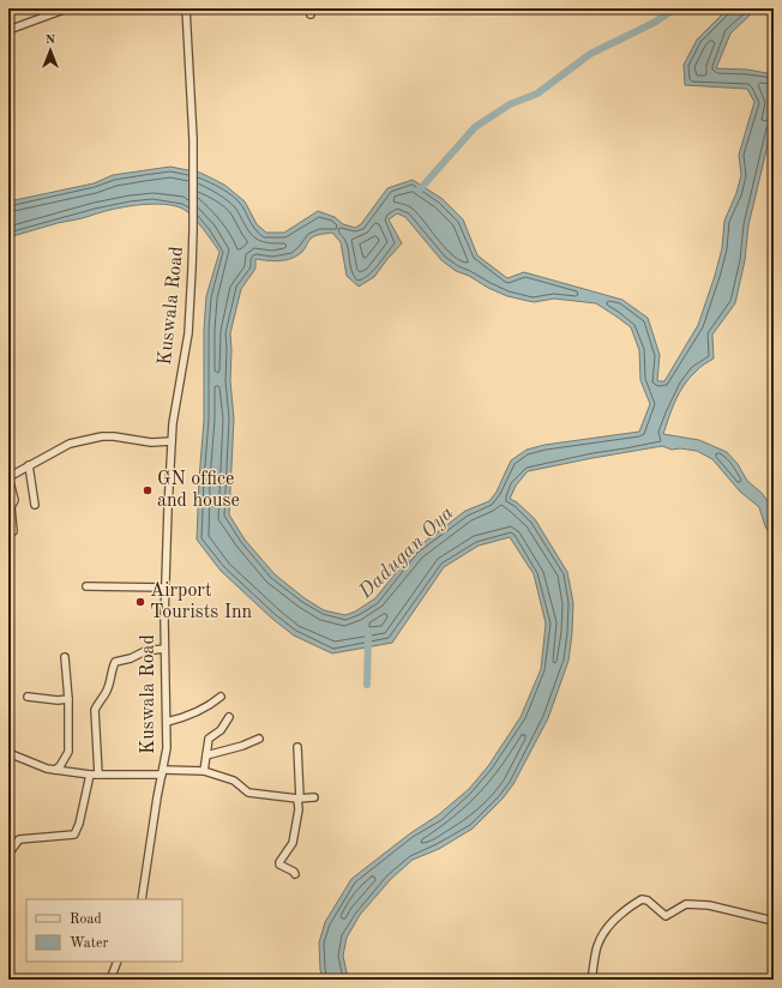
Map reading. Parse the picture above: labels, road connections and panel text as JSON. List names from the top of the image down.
{
  "streets": {
    "street": ["Kuswala Road"]
  },
  "water": ["Dadugan Oya"],
  "places": ["GN office and house", "Airport Tourists Inn"],
  "legend": ["Road", "Water"],
  "north": "top"
}
